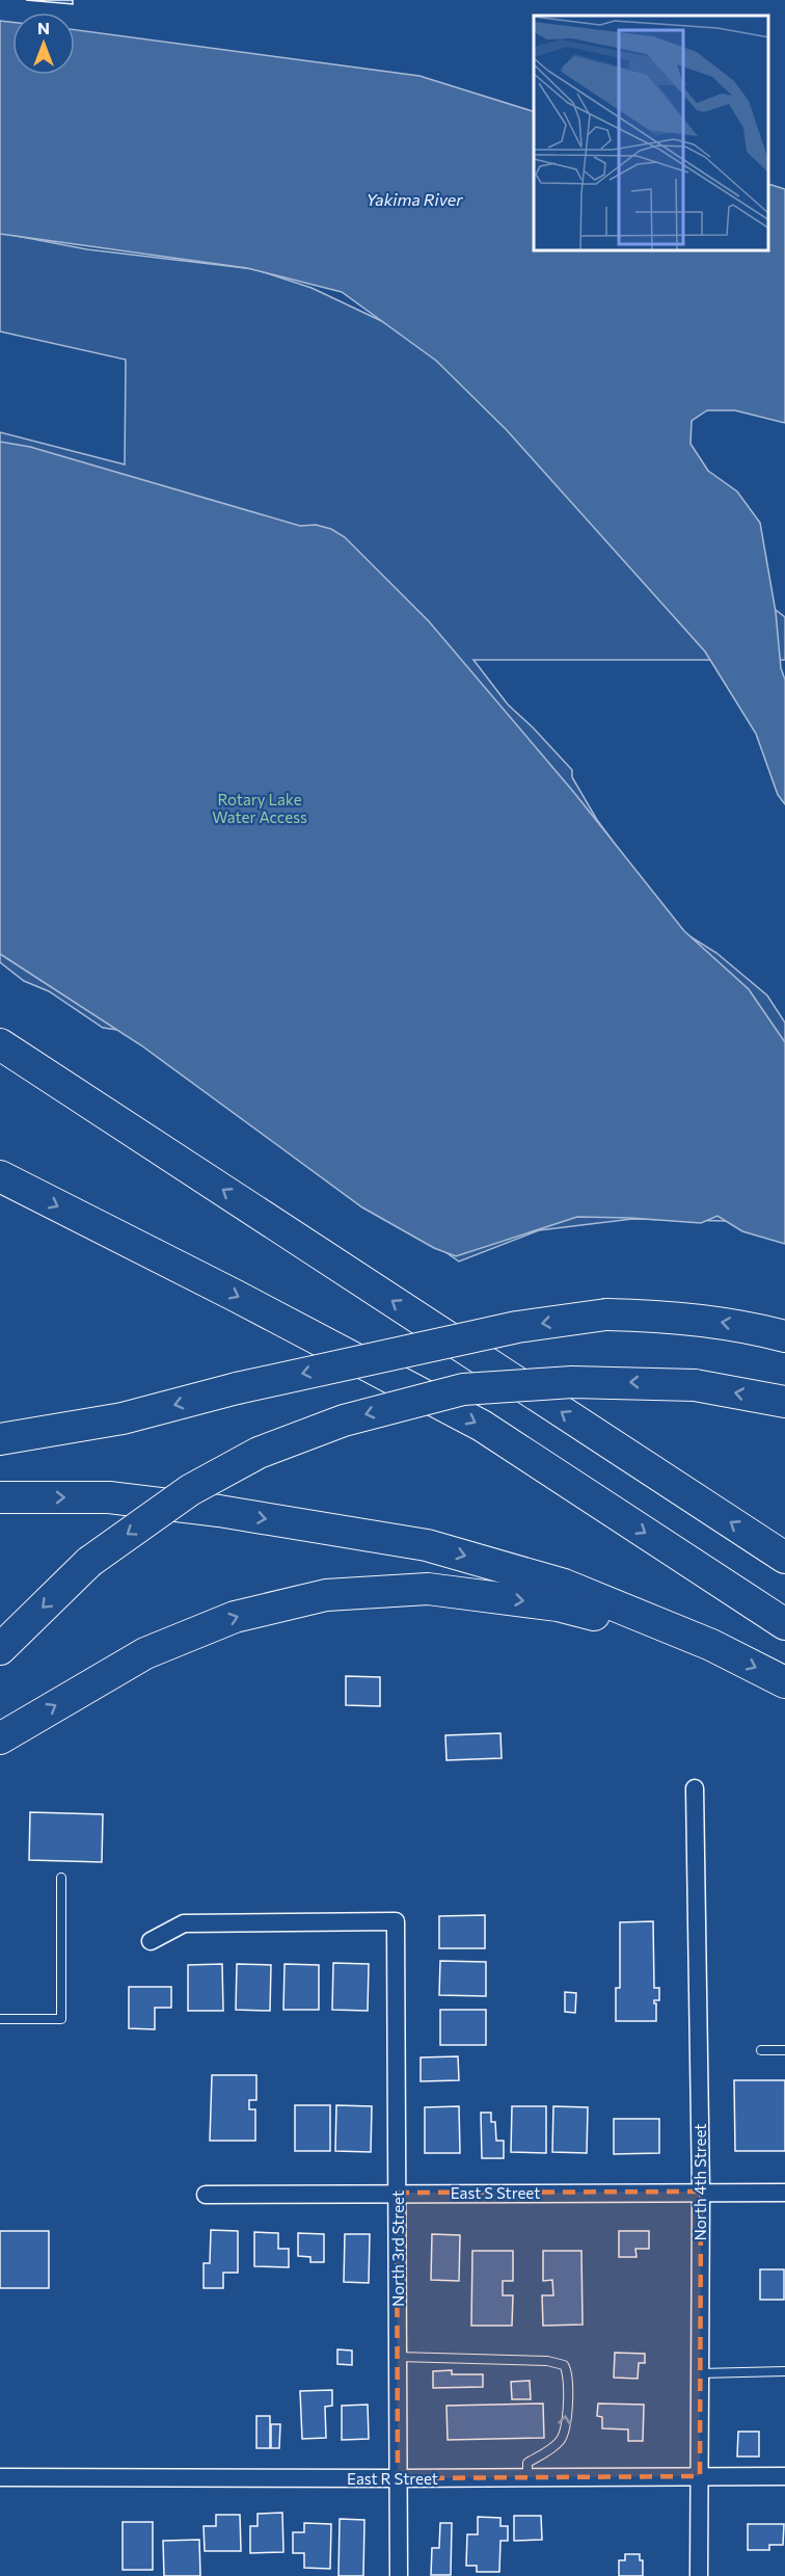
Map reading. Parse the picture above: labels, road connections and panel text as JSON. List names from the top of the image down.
{
  "streets": {
    "street": [
      "North 4th Street",
      "East S Street",
      "North 3rd Street",
      "East R Street"
    ]
  },
  "crossings": [
    ["North 4th Street", "East S Street"],
    ["North 4th Street", "East R Street"],
    ["East S Street", "North 3rd Street"],
    ["North 3rd Street", "East R Street"]
  ],
  "water": ["Yakima River"],
  "parks": ["Rotary Lake Water Access"],
  "north": "top"
}
